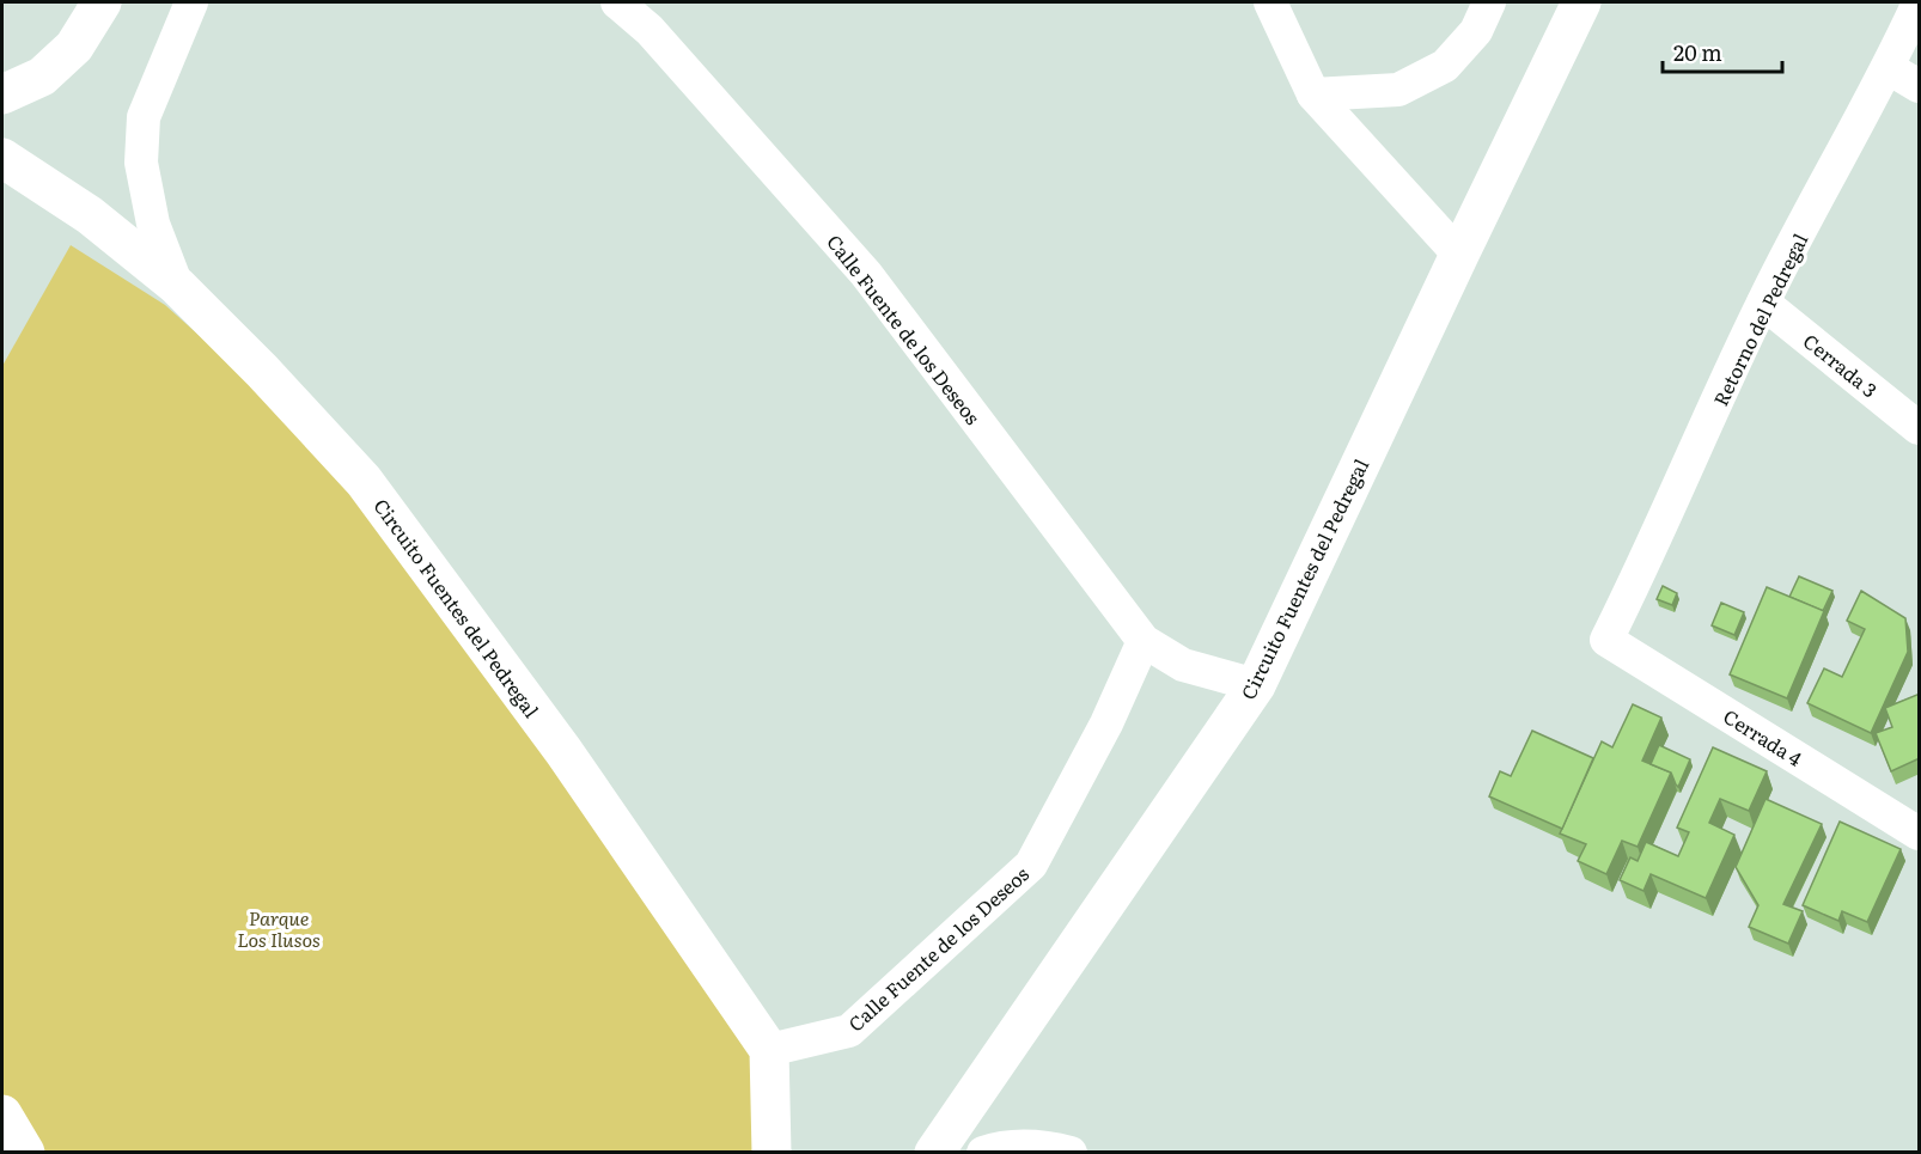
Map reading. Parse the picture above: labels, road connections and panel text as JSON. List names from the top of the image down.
{
  "streets": {
    "street": [
      "Retorno del Pedregal",
      "Calle Fuente de los Deseos",
      "Cerrada 3",
      "Circuito Fuentes del Pedregal",
      "Cerrada 4"
    ]
  },
  "crossings": [
    ["Retorno del Pedregal", "Cerrada 3"],
    ["Retorno del Pedregal", "Cerrada 4"],
    ["Calle Fuente de los Deseos", "Circuito Fuentes del Pedregal"]
  ],
  "parks": ["Parque Los Ilusos"],
  "scale_bar": "20 m"
}
